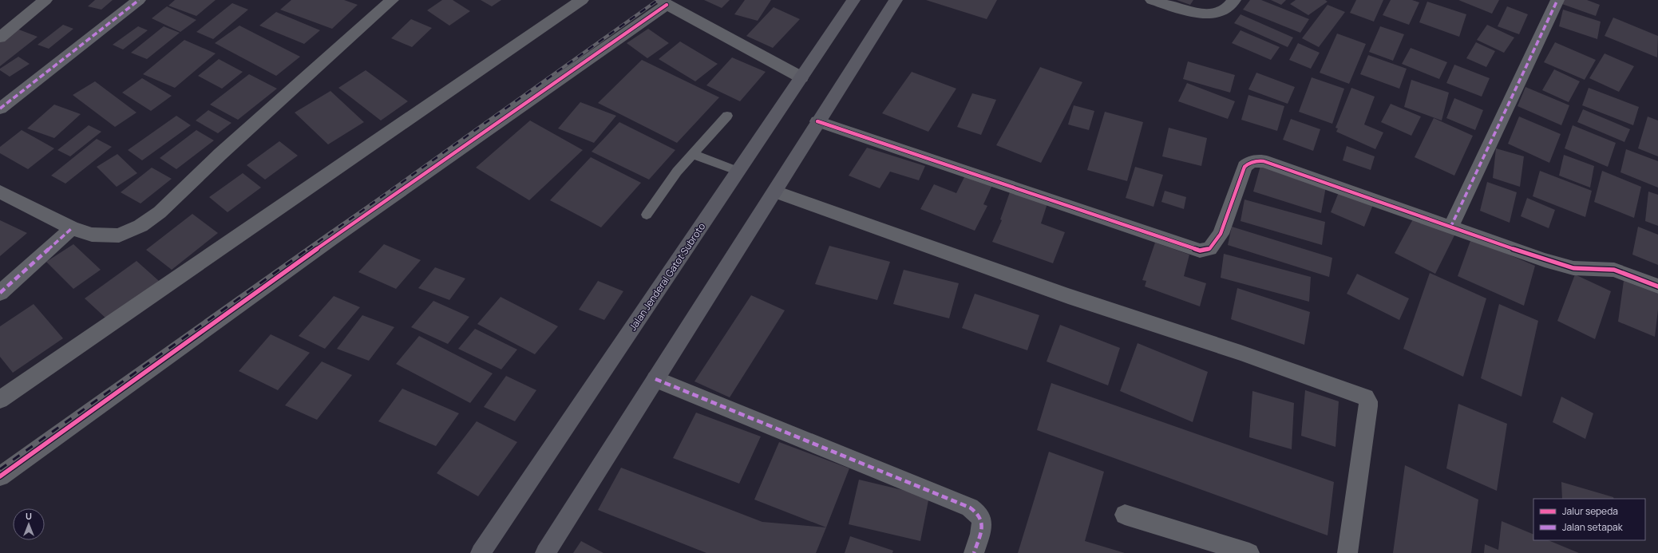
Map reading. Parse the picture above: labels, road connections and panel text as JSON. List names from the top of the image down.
{
  "streets": {
    "main road": ["Jalan Jenderal Gatot Subroto"]
  },
  "legend": ["Jalur sepeda", "Jalan setapak"],
  "north": "top"
}
